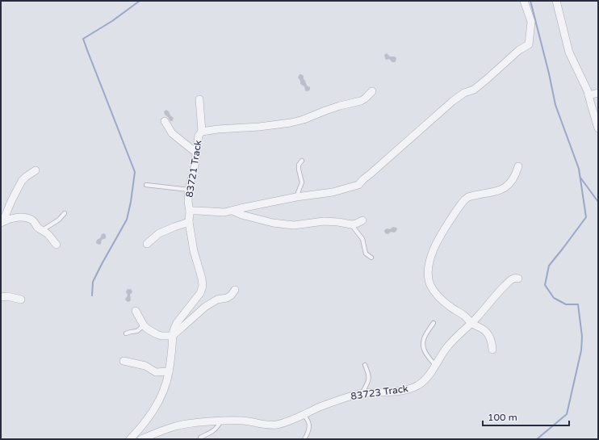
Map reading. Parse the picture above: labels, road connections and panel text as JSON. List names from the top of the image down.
{
  "streets": {
    "street": ["83721 Track", "83723 Track"]
  },
  "scale_bar": "100 m"
}
